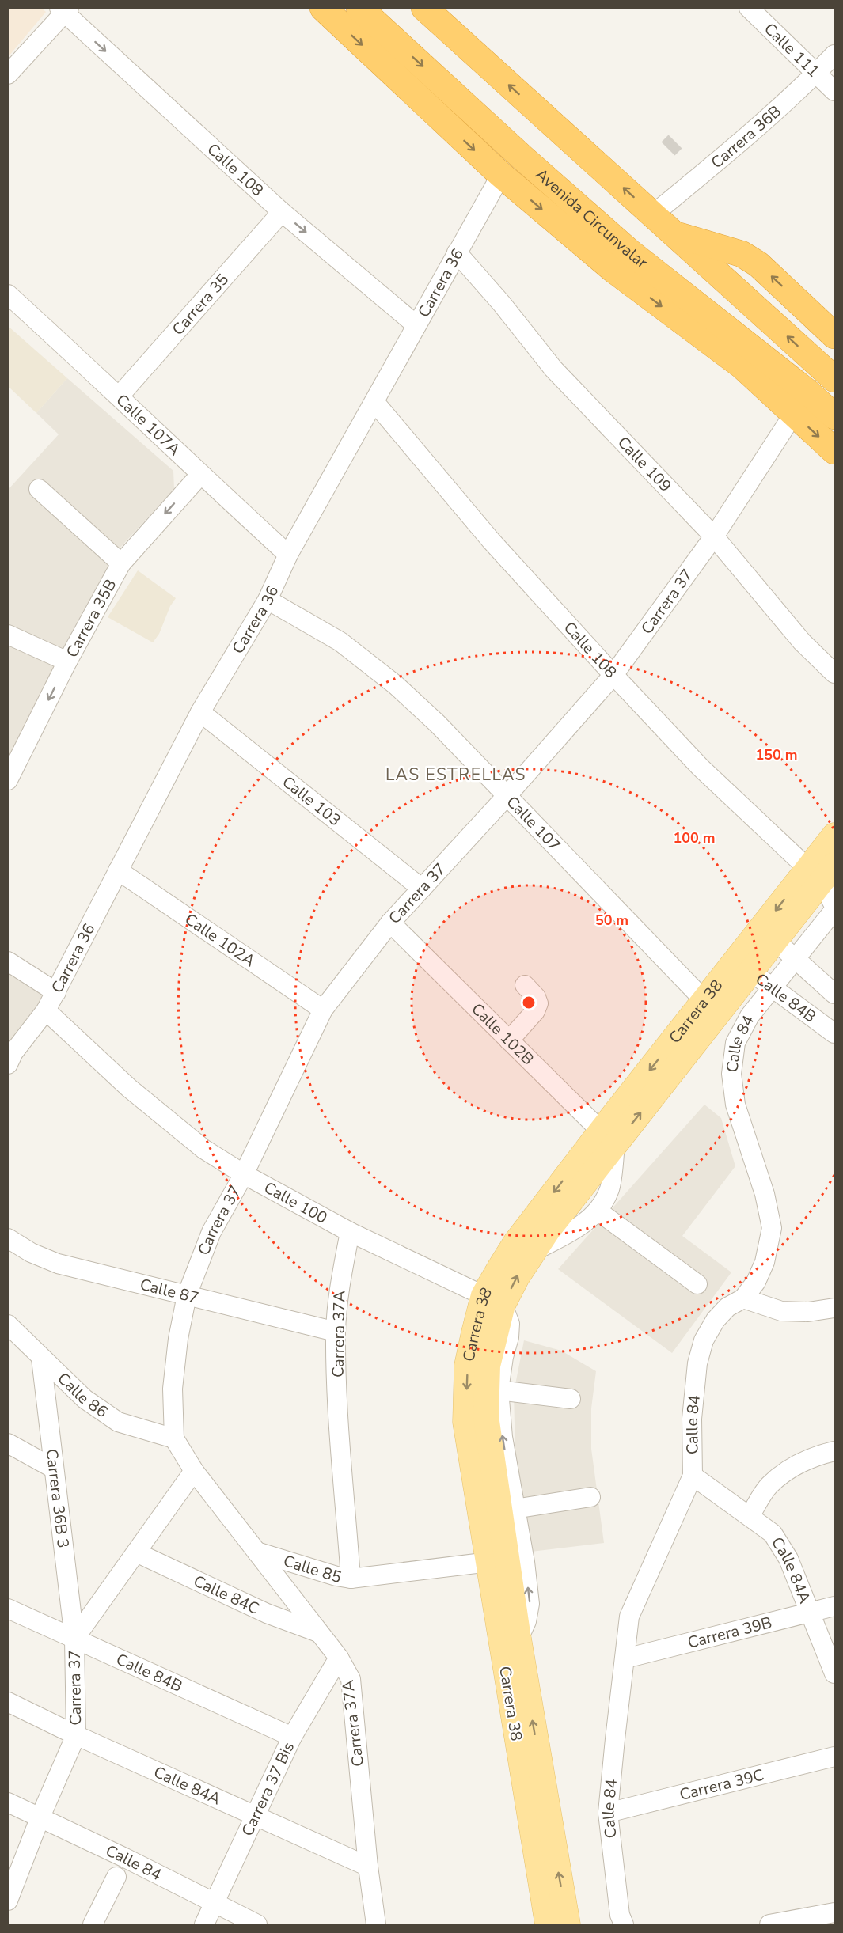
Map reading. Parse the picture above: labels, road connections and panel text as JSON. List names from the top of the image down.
{
  "streets": {
    "highway": ["Avenida Circunvalar"],
    "main road": ["Carrera 38"],
    "street": [
      "Calle 111",
      "Carrera 36B",
      "Calle 108",
      "Carrera 36",
      "Carrera 35",
      "Calle 107A",
      "Calle 109",
      "Carrera 37",
      "Carrera 35B",
      "Calle 103",
      "Calle 107",
      "Calle 102A",
      "Calle 84B",
      "Calle 102B",
      "Calle 84",
      "Calle 100",
      "Calle 87",
      "Carrera 37A",
      "Calle 86",
      "Carrera 36B 3",
      "Calle 85",
      "Calle 84A",
      "Calle 84C",
      "Carrera 39B",
      "Carrera 39C",
      "Carrera 37 Bis"
    ]
  },
  "crossings": [
    ["Calle 111", "Carrera 36B"],
    ["Calle 108", "Carrera 36"],
    ["Calle 108", "Carrera 35"],
    ["Calle 108", "Carrera 37"],
    ["Calle 108", "Carrera 38"],
    ["Carrera 36", "Calle 107A"],
    ["Carrera 36", "Calle 109"],
    ["Carrera 36", "Calle 103"],
    ["Carrera 36", "Calle 107"],
    ["Carrera 36", "Calle 102A"],
    ["Carrera 36", "Calle 100"],
    ["Carrera 35", "Calle 107A"],
    ["Calle 107A", "Carrera 35B"],
    ["Calle 109", "Carrera 37"],
    ["Carrera 37", "Calle 103"],
    ["Carrera 37", "Calle 107"],
    ["Carrera 37", "Calle 102A"],
    ["Carrera 37", "Calle 84B"],
    ["Carrera 37", "Calle 102B"],
    ["Carrera 37", "Calle 84"],
    ["Carrera 37", "Calle 100"],
    ["Carrera 37", "Calle 87"],
    ["Carrera 37", "Calle 86"],
    ["Carrera 37", "Carrera 36B 3"],
    ["Carrera 37", "Calle 84A"],
    ["Carrera 37", "Calle 84C"],
    ["Calle 107", "Carrera 38"],
    ["Calle 84B", "Carrera 38"],
    ["Calle 84B", "Calle 84"],
    ["Calle 84B", "Carrera 36B 3"],
    ["Calle 84B", "Carrera 37 Bis"],
    ["Carrera 38", "Calle 102B"],
    ["Carrera 38", "Calle 100"],
    ["Carrera 38", "Calle 85"],
    ["Calle 84", "Calle 84A"],
    ["Calle 84", "Carrera 39B"],
    ["Calle 84", "Carrera 39C"],
    ["Calle 84", "Carrera 37 Bis"],
    ["Calle 100", "Carrera 37A"],
    ["Calle 87", "Carrera 37A"],
    ["Carrera 37A", "Calle 85"],
    ["Carrera 37A", "Calle 84A"],
    ["Carrera 37A", "Calle 84C"],
    ["Carrera 37A", "Carrera 37 Bis"],
    ["Calle 86", "Carrera 36B 3"],
    ["Calle 84A", "Carrera 39B"],
    ["Calle 84A", "Carrera 37 Bis"]
  ],
  "one_way": ["Calle 108", "Carrera 35B"],
  "districts": ["LAS ESTRELLAS"],
  "rings": ["150 m", "100 m", "50 m"]
}
